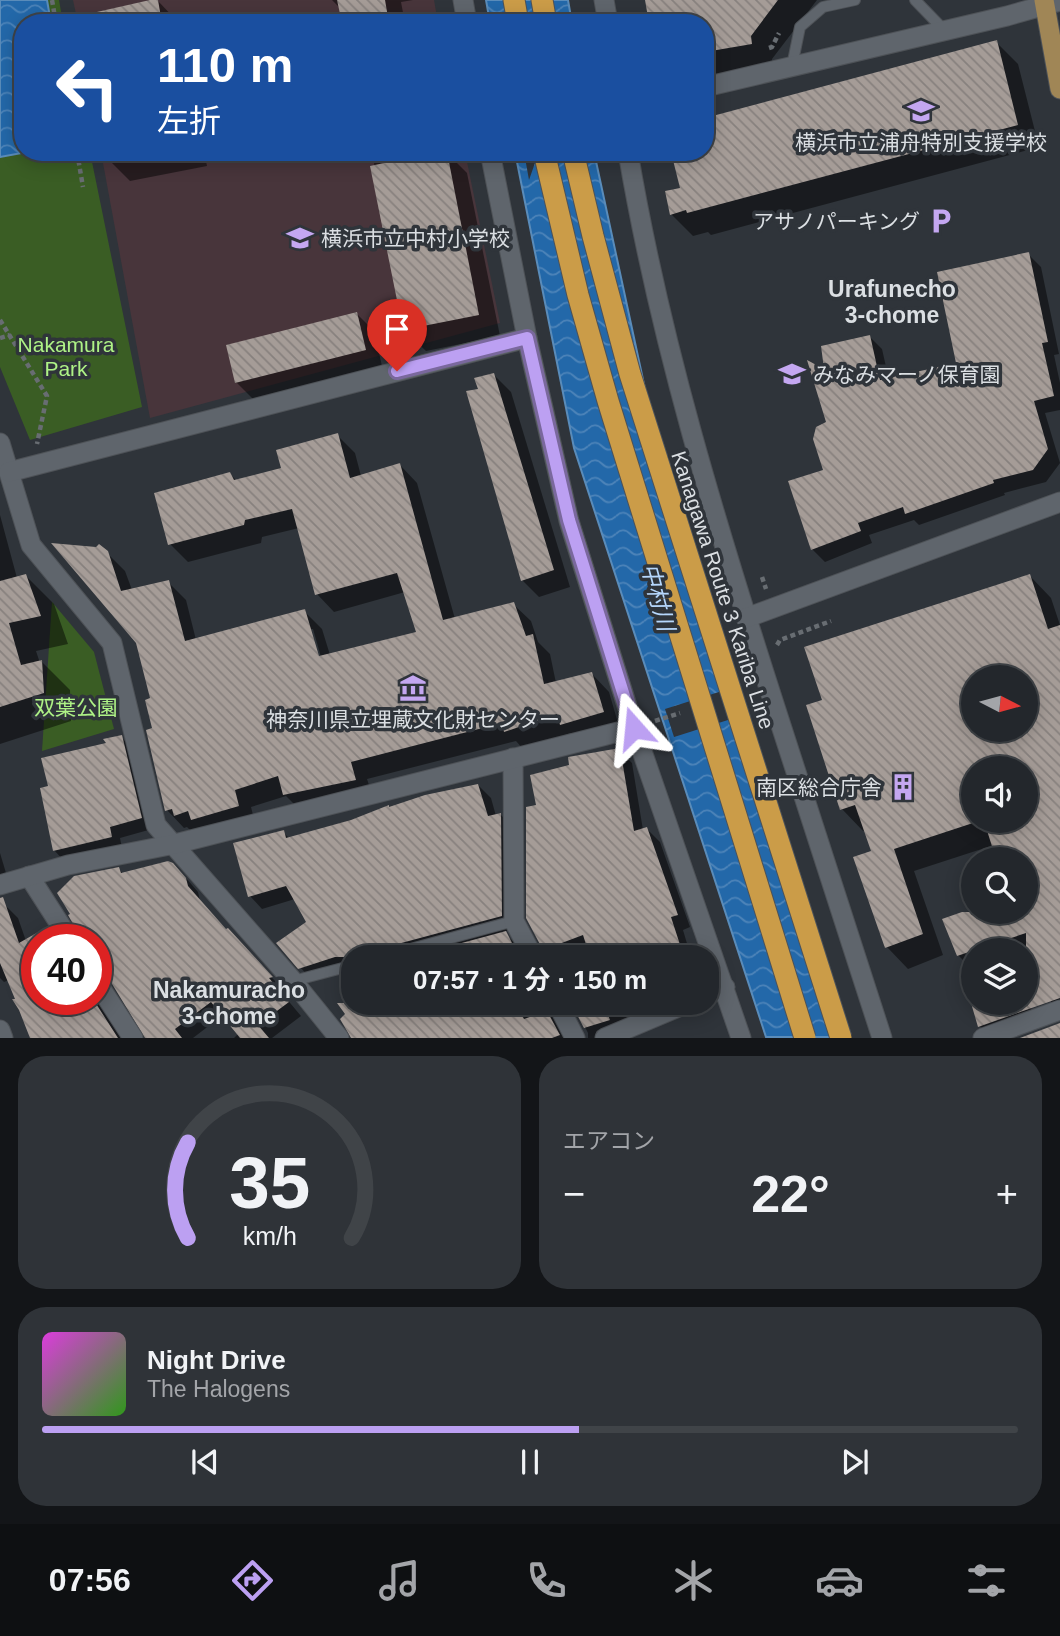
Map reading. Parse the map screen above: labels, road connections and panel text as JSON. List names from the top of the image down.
{
  "streets": {
    "highway": ["Kanagawa Route 3 Kariba Line"]
  },
  "districts": ["Urafunecho 3-chome", "Nakamuracho 3-chome"],
  "water": ["中村川"],
  "parks": ["Nakamura Park", "双葉公園"],
  "places": {
    "school or university": ["横浜市立浦舟特別支援学校", "横浜市立中村小学校", "みなみマーノ保育園"],
    "parking": ["アサノパーキング"],
    "museum": ["神奈川県立埋蔵文化財センター"],
    "building": ["南区総合庁舎"]
  },
  "north": "right",
  "page": {
    "turn": ["110 m", "左折"],
    "limit": "40",
    "trip": "07:57 · 1 分 · 150 m",
    "tile": "エアコン",
    "heat": ["−", "22°", "+"],
    "song": ["Night Drive", "The Halogens"],
    "tabs": "07:56",
    "gauge": ["35", "km/h"]
  }
}
